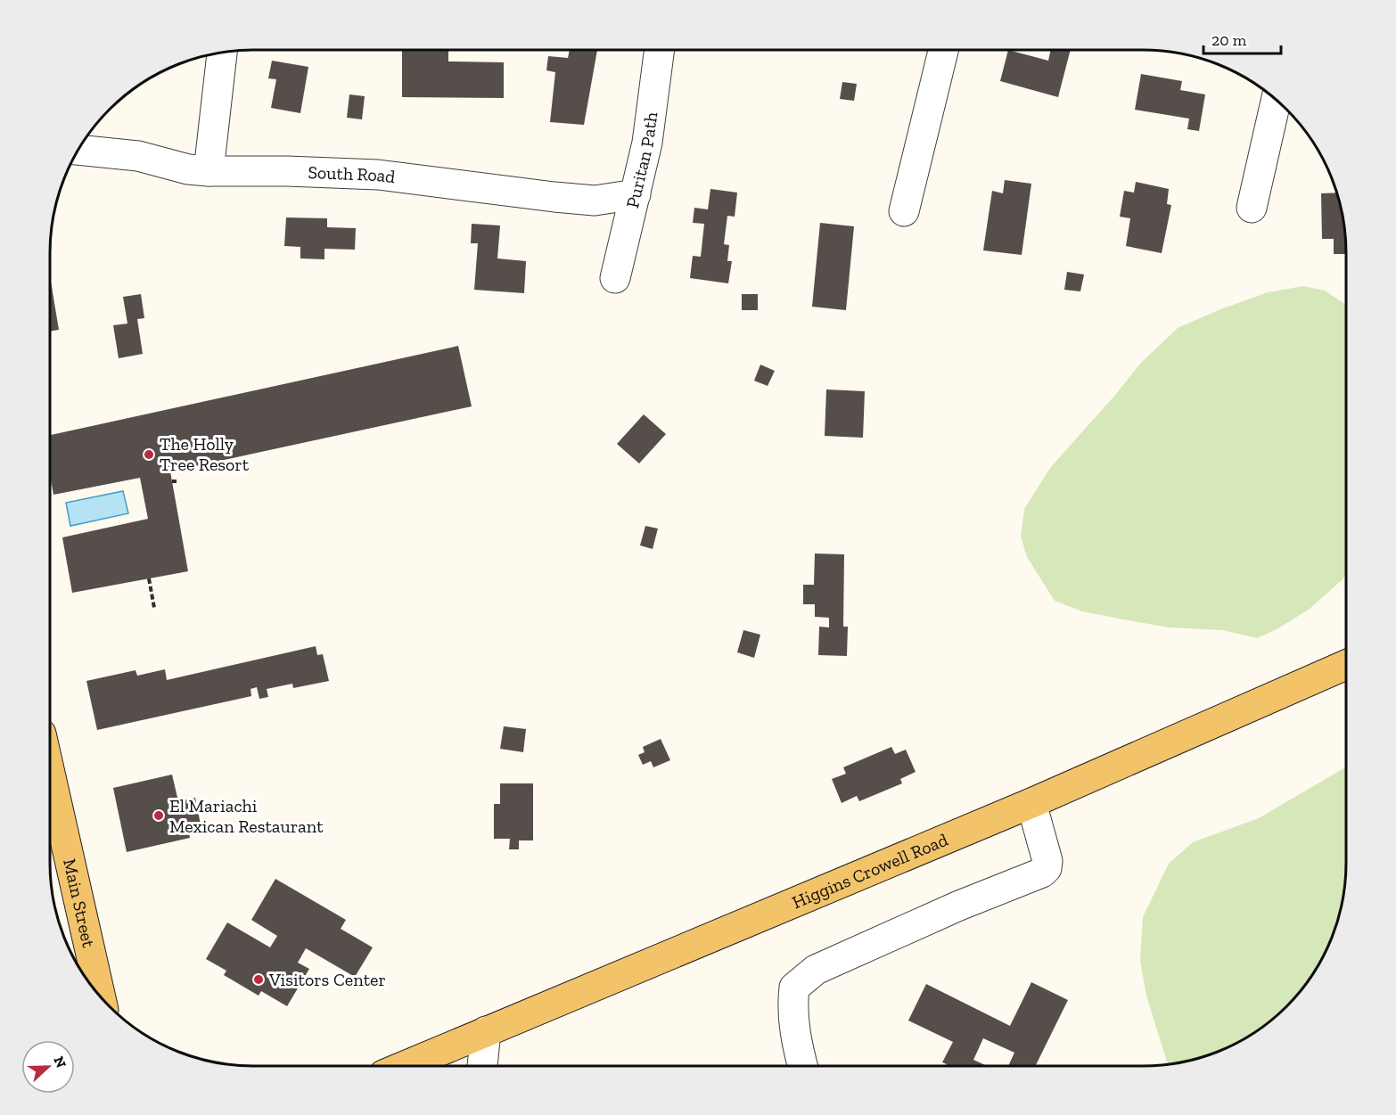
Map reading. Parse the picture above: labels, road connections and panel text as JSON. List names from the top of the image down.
{
  "streets": {
    "main road": ["Higgins Crowell Road", "Main Street"],
    "street": ["Puritan Path", "South Road"]
  },
  "crossings": [
    ["Puritan Path", "South Road"]
  ],
  "places": ["The Holly Tree Resort", "El Mariachi Mexican Restaurant", "Visitors Center"],
  "scale_bar": "20 m",
  "north": "right"
}
